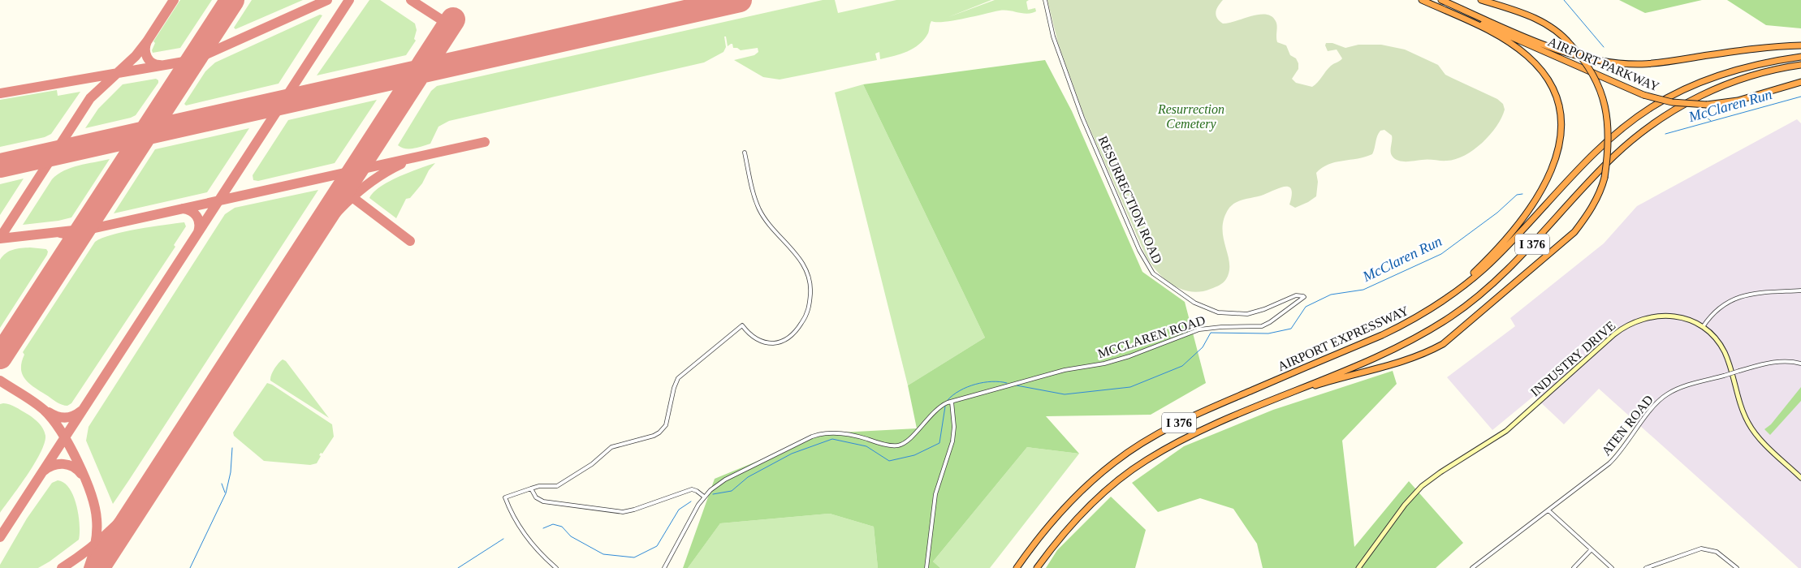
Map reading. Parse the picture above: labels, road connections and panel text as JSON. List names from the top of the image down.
{
  "streets": {
    "highway": ["AIRPORT PARKWAY", "I 376", "AIRPORT EXPRESSWAY"],
    "street": [
      "RESURRECTION ROAD",
      "MCCLAREN ROAD",
      "INDUSTRY DRIVE",
      "ATEN ROAD"
    ]
  },
  "crossings": [
    ["RESURRECTION ROAD", "MCCLAREN ROAD"]
  ],
  "water": ["McClaren Run"],
  "parks": ["Resurrection Cemetery"]
}
